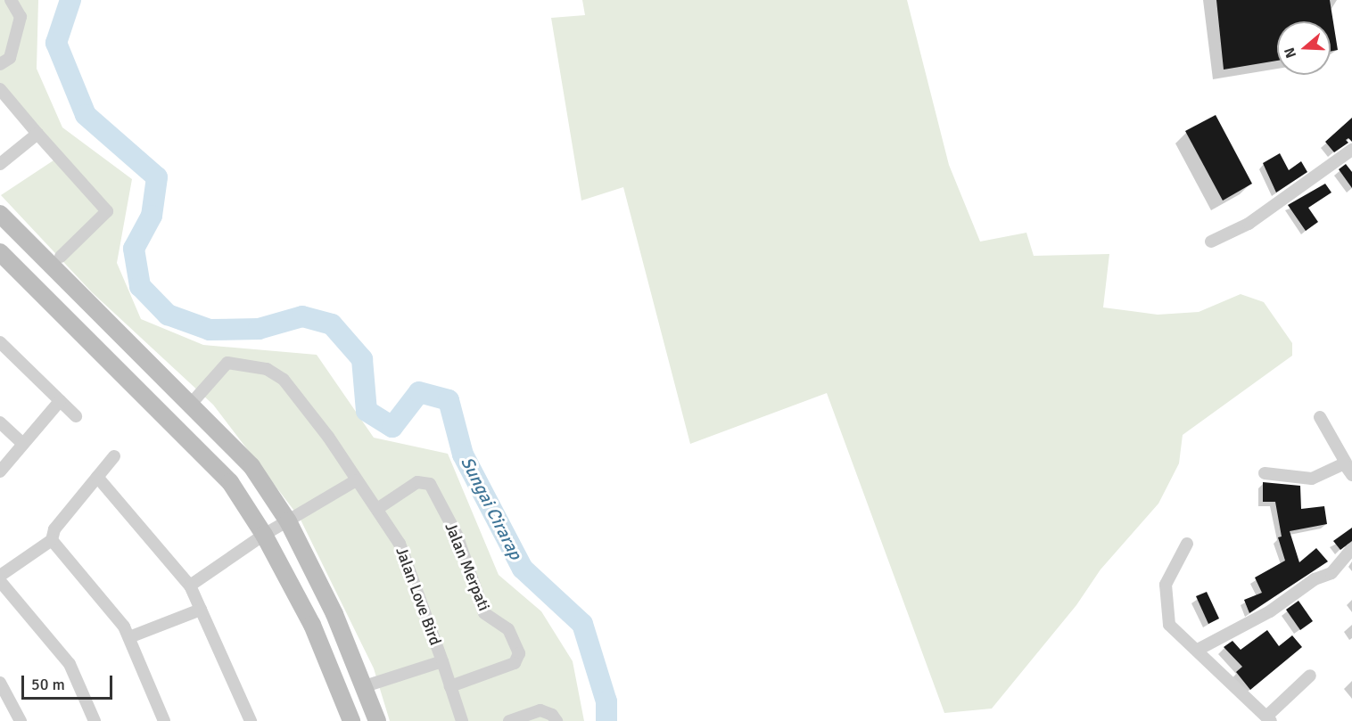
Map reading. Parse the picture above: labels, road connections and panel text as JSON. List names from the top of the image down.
{
  "streets": {
    "street": ["Jalan Merpati", "Jalan Love Bird"]
  },
  "crossings": [
    ["Jalan Merpati", "Jalan Love Bird"]
  ],
  "water": ["Sungai Cirarap"],
  "scale_bar": "50 m",
  "north": "left"
}
